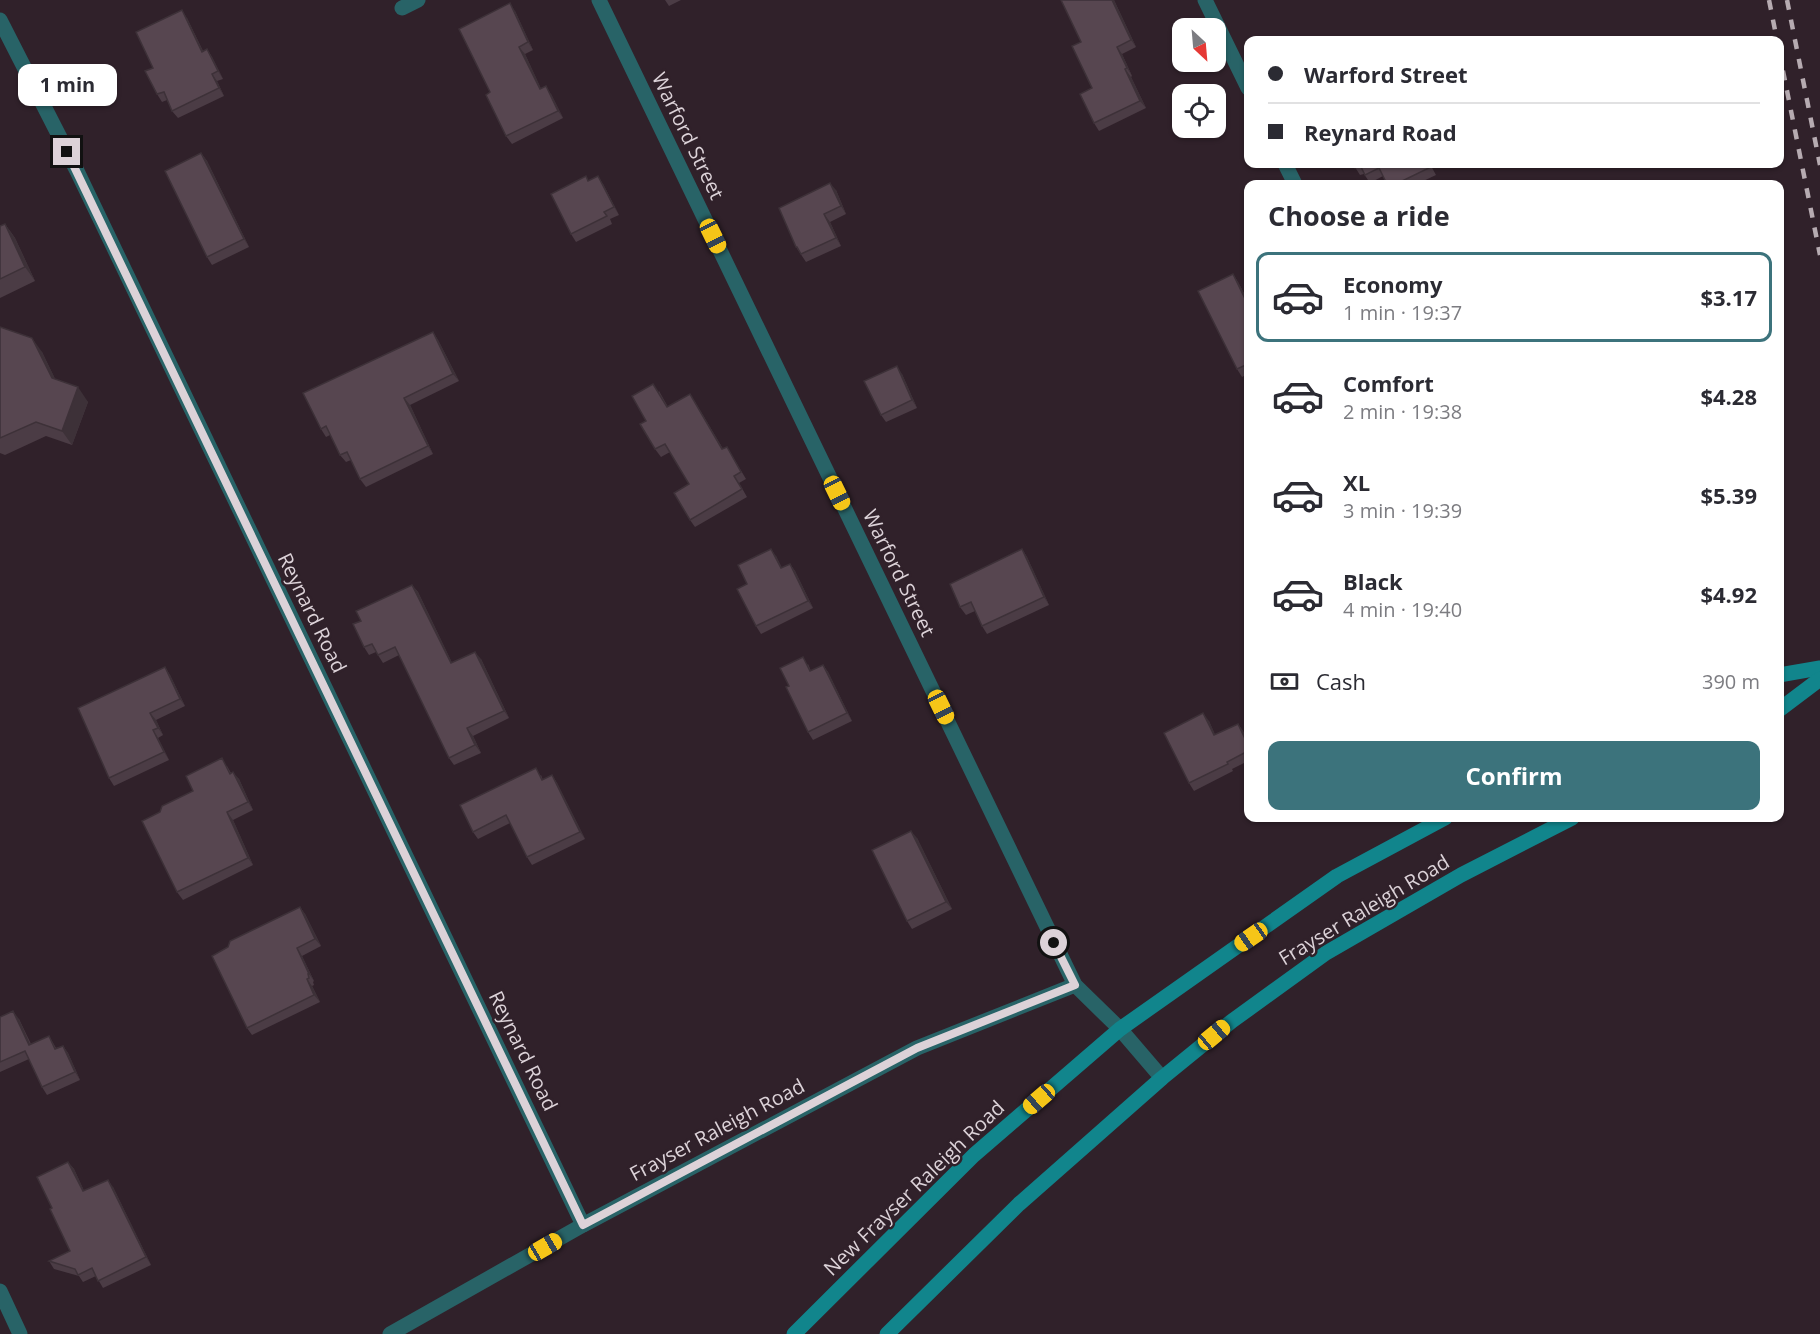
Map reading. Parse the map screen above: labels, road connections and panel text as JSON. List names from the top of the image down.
{
  "streets": {
    "main road": ["Frayser Raleigh Road", "New Frayser Raleigh Road"],
    "street": ["Warford Street", "Reynard Road"]
  },
  "crossings": [
    ["Warford Street", "Frayser Raleigh Road"],
    ["Warford Street", "New Frayser Raleigh Road"],
    ["Reynard Road", "Frayser Raleigh Road"],
    ["Frayser Raleigh Road", "New Frayser Raleigh Road"]
  ],
  "north": "bottom right",
  "page": {
    "banner": ["Warford Street", "Reynard Road"],
    "bubble": "1 min",
    "heading": "Choose a ride",
    "list": [
      {
        "name": "Economy",
        "note": "1 min · 19:37",
        "value": "$3.17"
      },
      {
        "name": "Comfort",
        "note": "2 min · 19:38",
        "value": "$4.28"
      },
      {
        "name": "XL",
        "note": "3 min · 19:39",
        "value": "$5.39"
      },
      {
        "name": "Black",
        "note": "4 min · 19:40",
        "value": "$4.92"
      }
    ],
    "pay": ["Cash", "390 m"],
    "buttons": "Confirm"
  }
}
